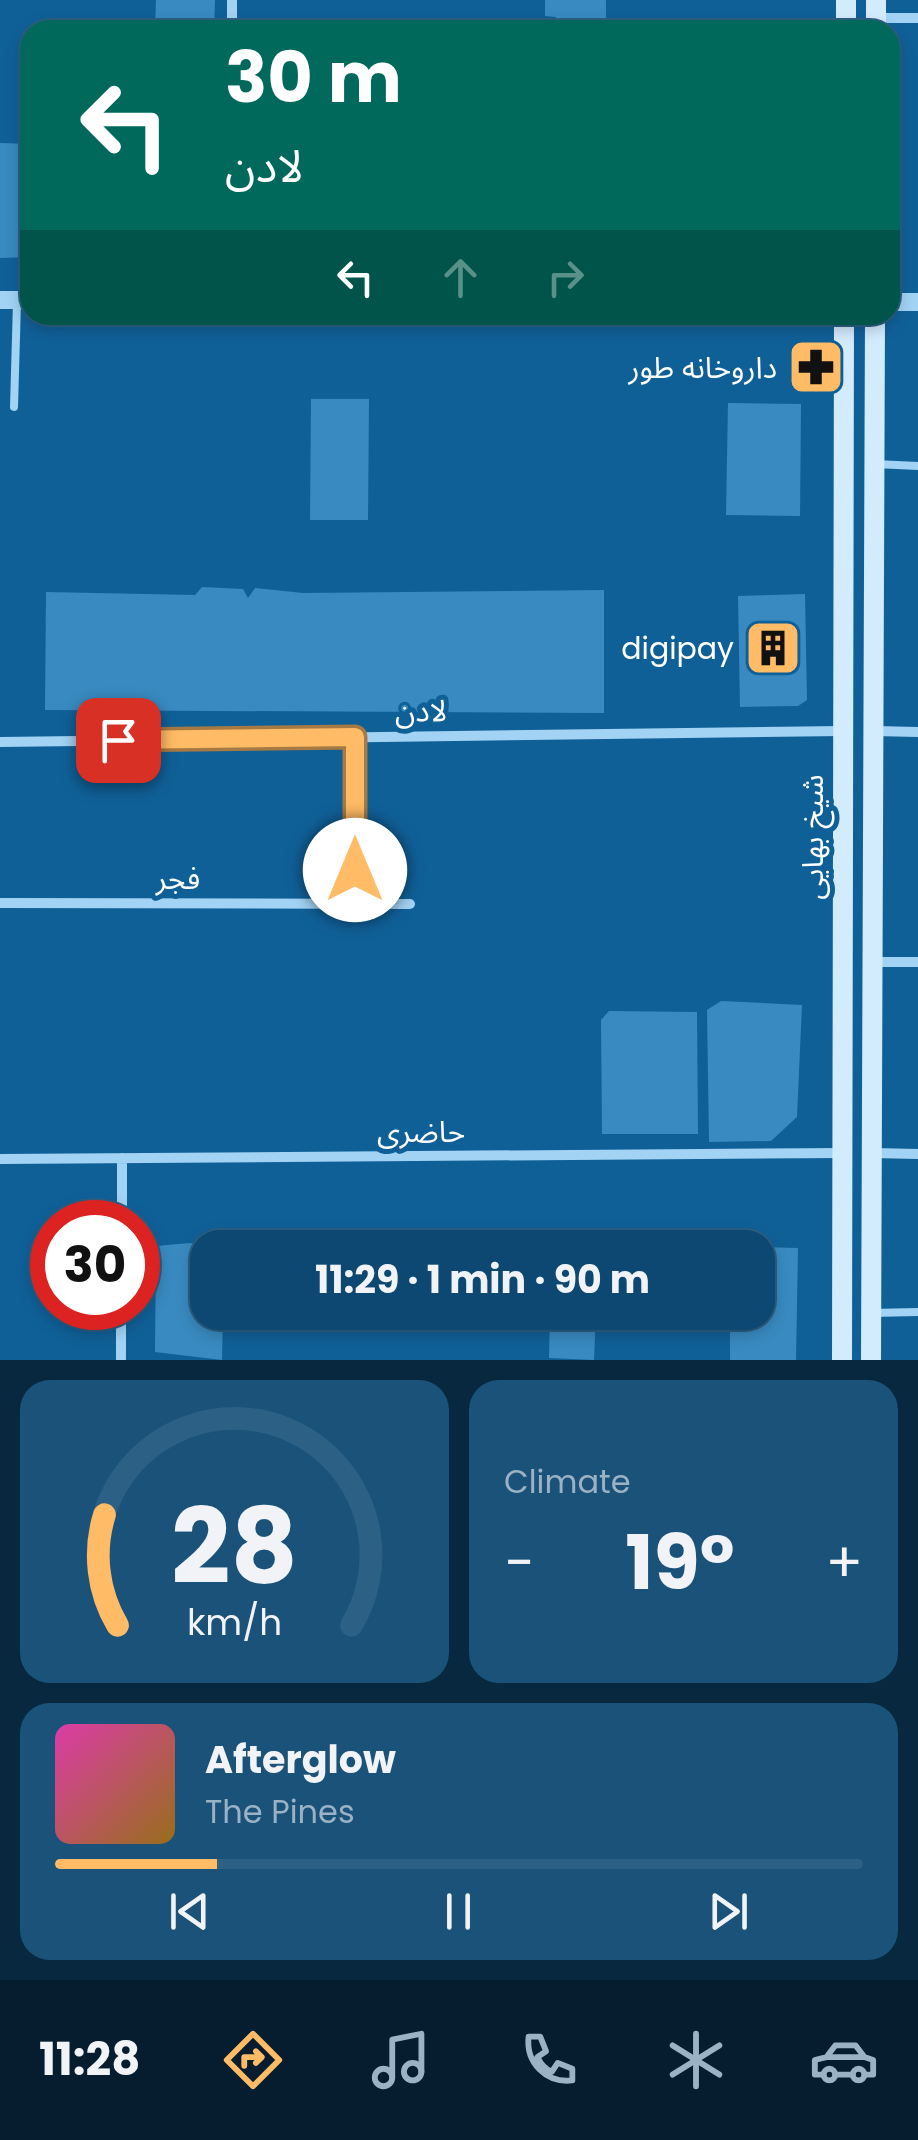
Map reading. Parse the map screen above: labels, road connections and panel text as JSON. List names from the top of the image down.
{
  "streets": {
    "main road": ["شیخ بهایی"],
    "street": ["لادن", "فجر", "حاضری"]
  },
  "crossings": [
    ["لادن", "شیخ بهایی"],
    ["شیخ بهایی", "حاضری"]
  ],
  "places": {
    "pharmacy": ["داروخانه طور"],
    "building": ["digipay"]
  },
  "page": {
    "turn": ["30 m", "لادن"],
    "limit": "30",
    "trip": "11:29 · 1 min · 90 m",
    "tile": "Climate",
    "heat": ["−", "19°", "+"],
    "song": ["Afterglow", "The Pines"],
    "tabs": "11:28",
    "gauge": ["28", "km/h"]
  }
}
